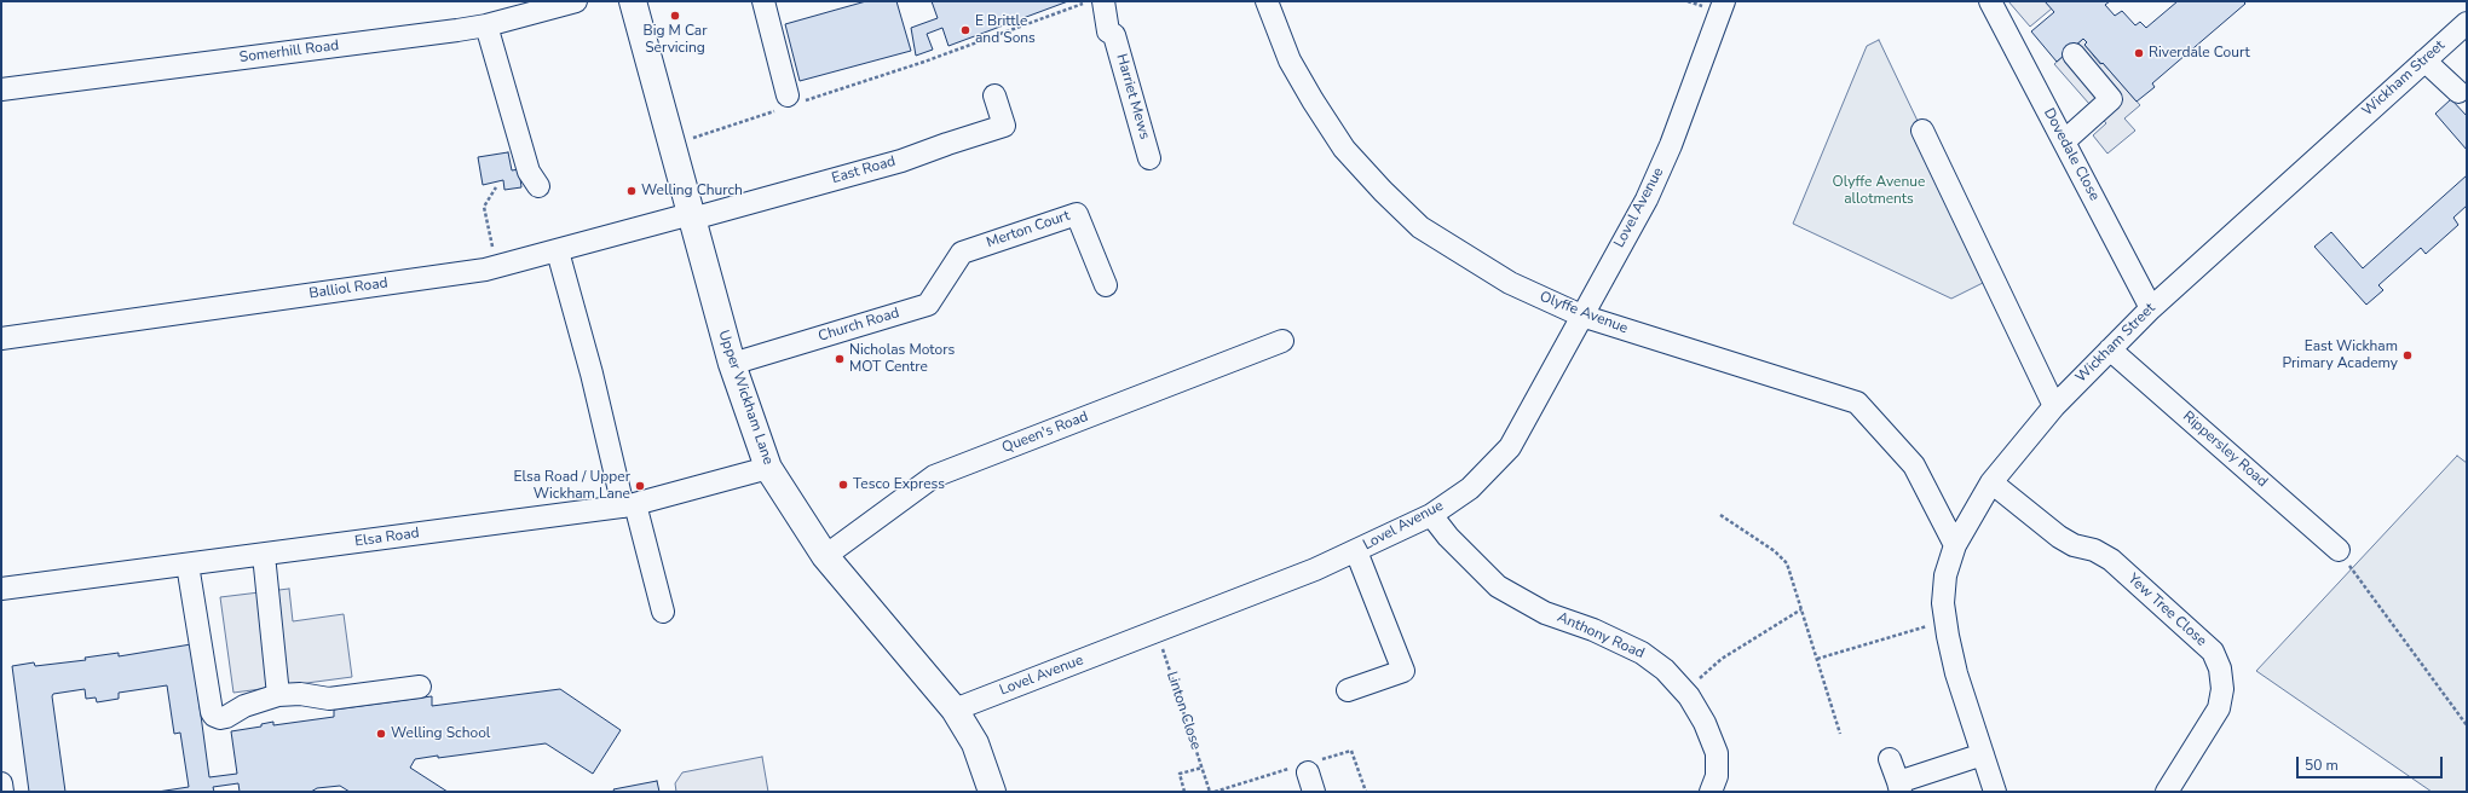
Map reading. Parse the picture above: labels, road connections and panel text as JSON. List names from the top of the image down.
{
  "streets": {
    "main road": ["Upper Wickham Lane"],
    "street": [
      "Somerhill Road",
      "Wickham Street",
      "Harriet Mews",
      "Dovedale Close",
      "East Road",
      "Lovel Avenue",
      "Merton Court",
      "Balliol Road",
      "Olyffe Avenue",
      "Church Road",
      "Queen's Road",
      "Rippersley Road",
      "Elsa Road",
      "Yew Tree Close",
      "Anthony Road"
    ],
    "path": ["Linton Close"]
  },
  "crossings": [
    ["Wickham Street", "Dovedale Close"],
    ["Wickham Street", "Olyffe Avenue"],
    ["Wickham Street", "Rippersley Road"],
    ["Wickham Street", "Yew Tree Close"],
    ["East Road", "Balliol Road"],
    ["East Road", "Upper Wickham Lane"],
    ["Lovel Avenue", "Olyffe Avenue"],
    ["Lovel Avenue", "Upper Wickham Lane"],
    ["Lovel Avenue", "Anthony Road"],
    ["Lovel Avenue", "Linton Close"],
    ["Merton Court", "Church Road"],
    ["Balliol Road", "Upper Wickham Lane"],
    ["Church Road", "Upper Wickham Lane"],
    ["Upper Wickham Lane", "Queen's Road"],
    ["Upper Wickham Lane", "Elsa Road"]
  ],
  "parks": ["Olyffe Avenue allotments"],
  "places": [
    "Big M Car Servicing",
    "E Brittle and Sons",
    "Riverdale Court",
    "Welling Church",
    "East Wickham Primary Academy",
    "Nicholas Motors MOT Centre",
    "Tesco Express",
    "Elsa Road / Upper Wickham Lane",
    "Welling School"
  ],
  "scale_bar": "50 m"
}
